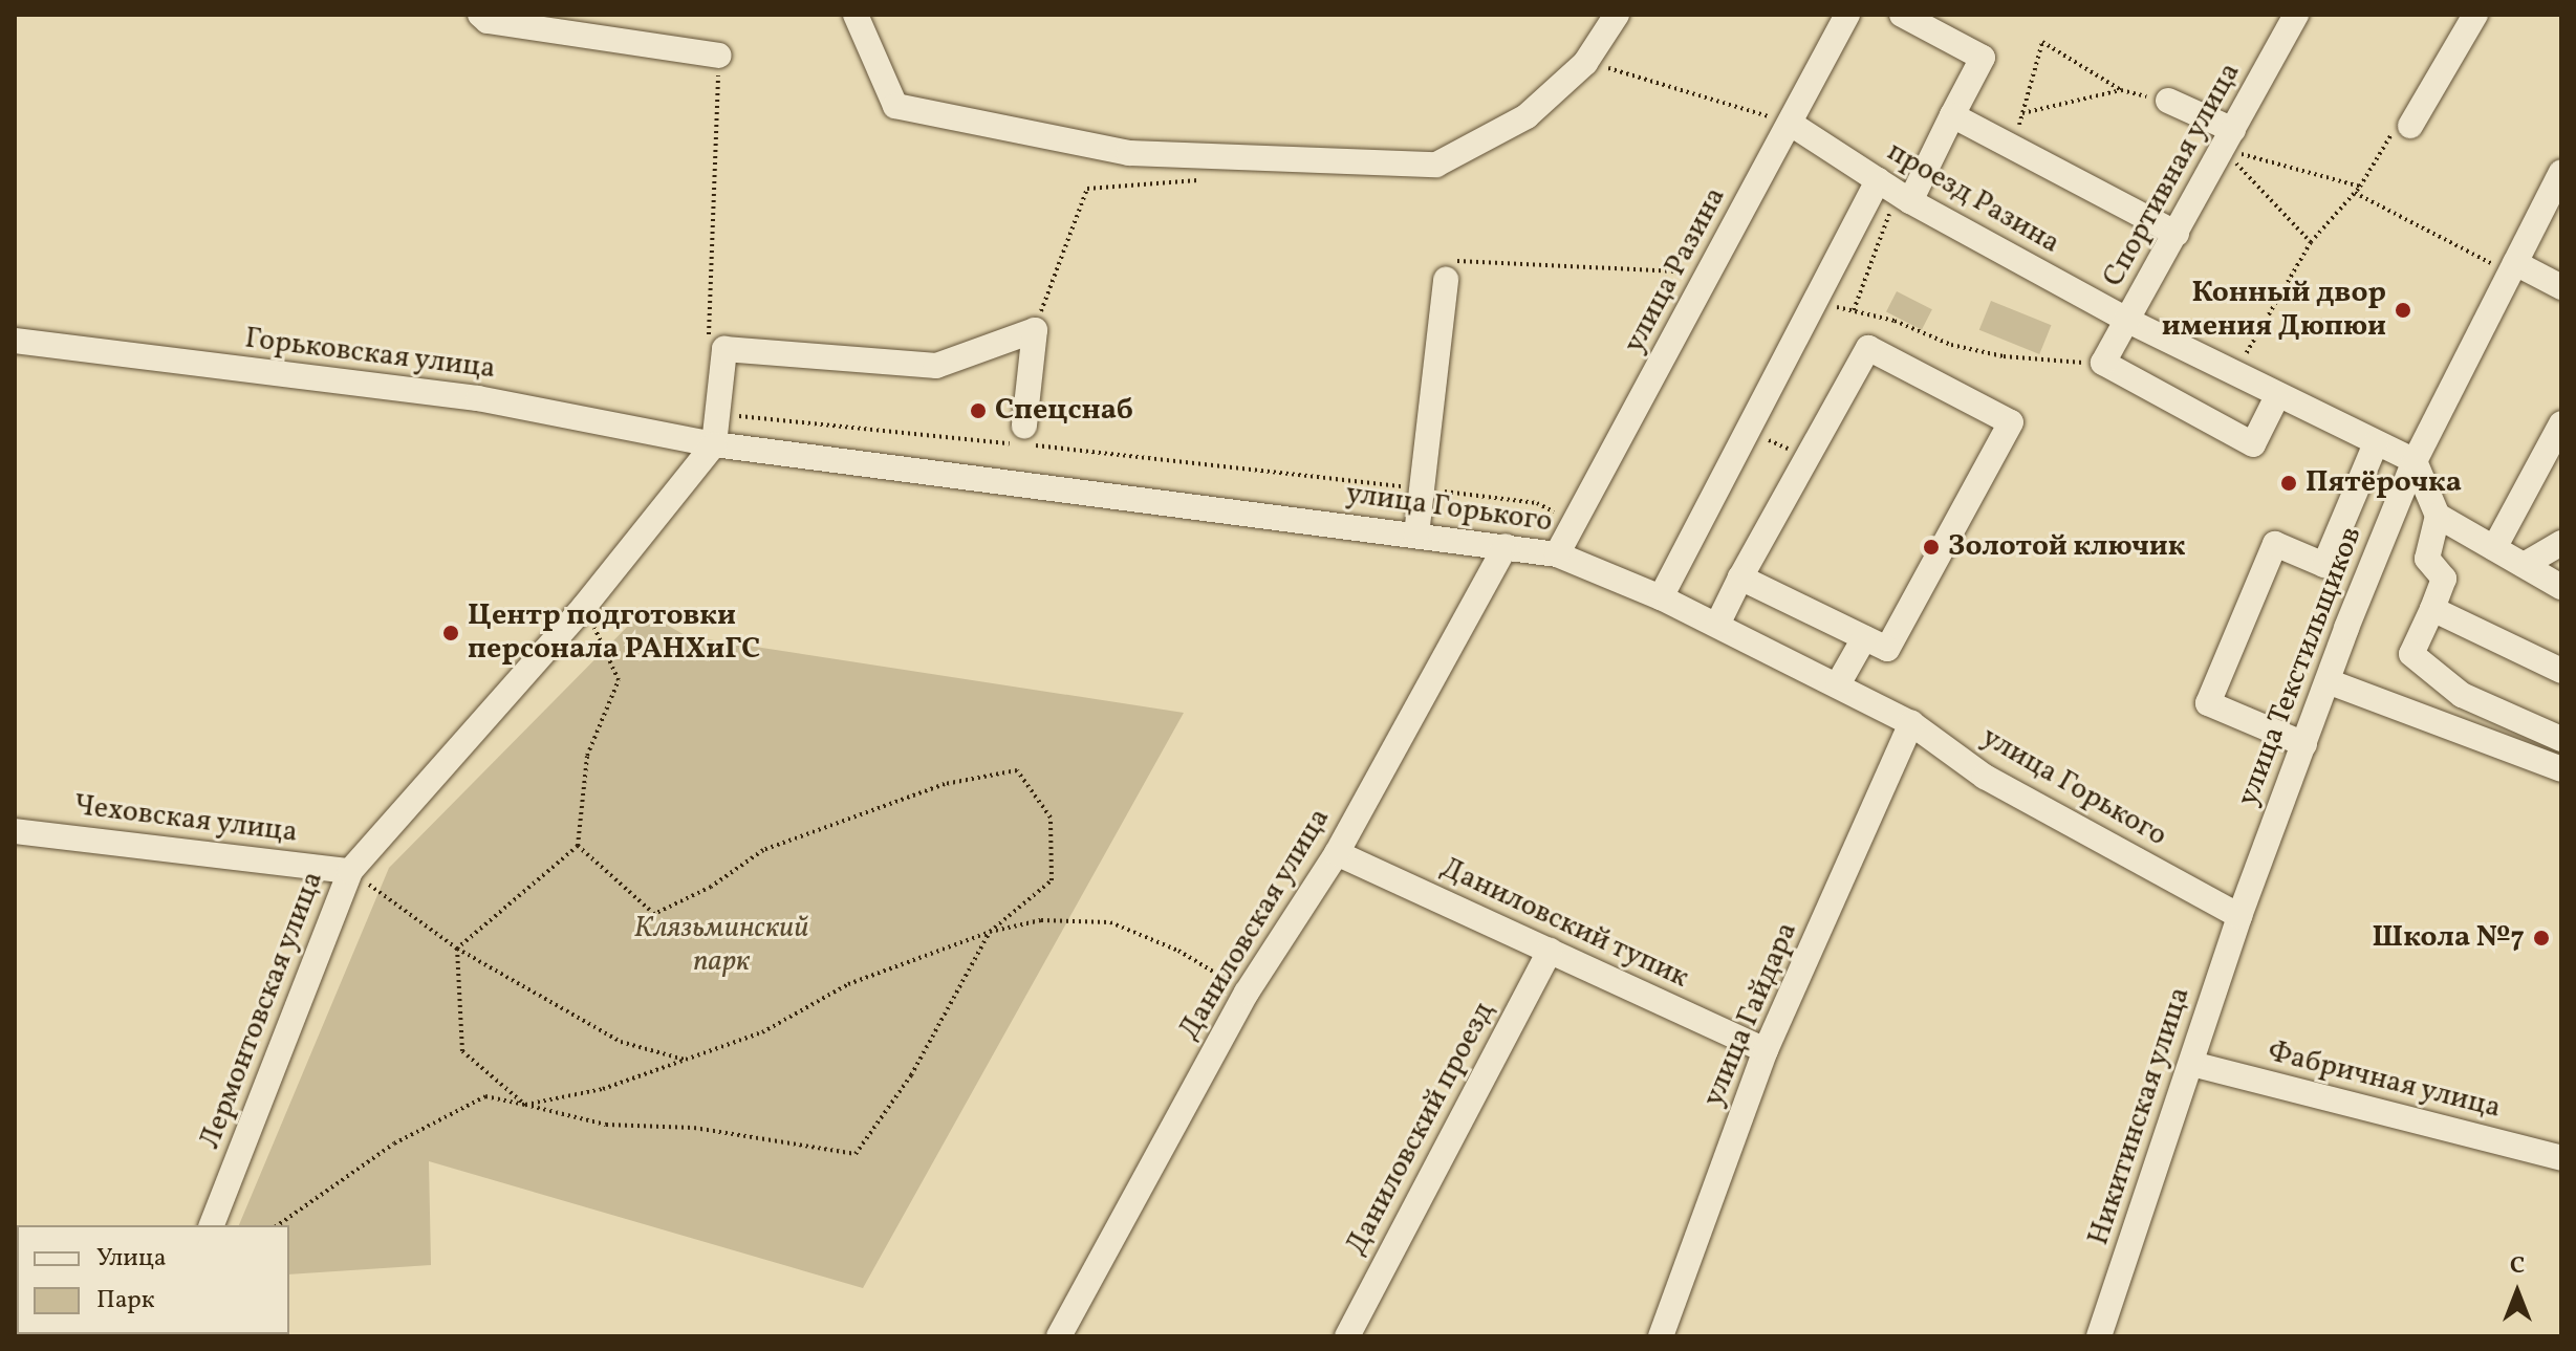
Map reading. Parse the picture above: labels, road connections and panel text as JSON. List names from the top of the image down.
{
  "streets": {
    "street": [
      "Спортивная улица",
      "проезд Разина",
      "улица Разина",
      "Горьковская улица",
      "улица Горького",
      "улица Текстильщиков",
      "Чеховская улица",
      "Даниловский тупик",
      "Даниловская улица",
      "Лермонтовская улица",
      "улица Гайдара",
      "Фабричная улица",
      "Никитинская улица",
      "Даниловский проезд"
    ]
  },
  "crossings": [
    ["Спортивная улица", "проезд Разина"],
    ["проезд Разина", "улица Разина"],
    ["проезд Разина", "улица Текстильщиков"],
    ["улица Разина", "улица Горького"],
    ["Горьковская улица", "улица Горького"],
    ["Горьковская улица", "Лермонтовская улица"],
    ["улица Горького", "улица Текстильщиков"],
    ["улица Горького", "Даниловская улица"],
    ["улица Горького", "Лермонтовская улица"],
    ["улица Горького", "улица Гайдара"],
    ["улица Горького", "Никитинская улица"],
    ["улица Текстильщиков", "Никитинская улица"],
    ["Чеховская улица", "Лермонтовская улица"],
    ["Даниловский тупик", "Даниловская улица"],
    ["Даниловский тупик", "улица Гайдара"],
    ["Даниловский тупик", "Даниловский проезд"],
    ["Фабричная улица", "Никитинская улица"]
  ],
  "parks": ["Клязьминский парк"],
  "places": [
    "Конный двор имения Дюпюи",
    "Спецснаб",
    "Пятёрочка",
    "Золотой ключик",
    "Центр подготовки персонала РАНХиГС",
    "Школа №7"
  ],
  "legend": ["Улица", "Парк"],
  "north": "top"
}
